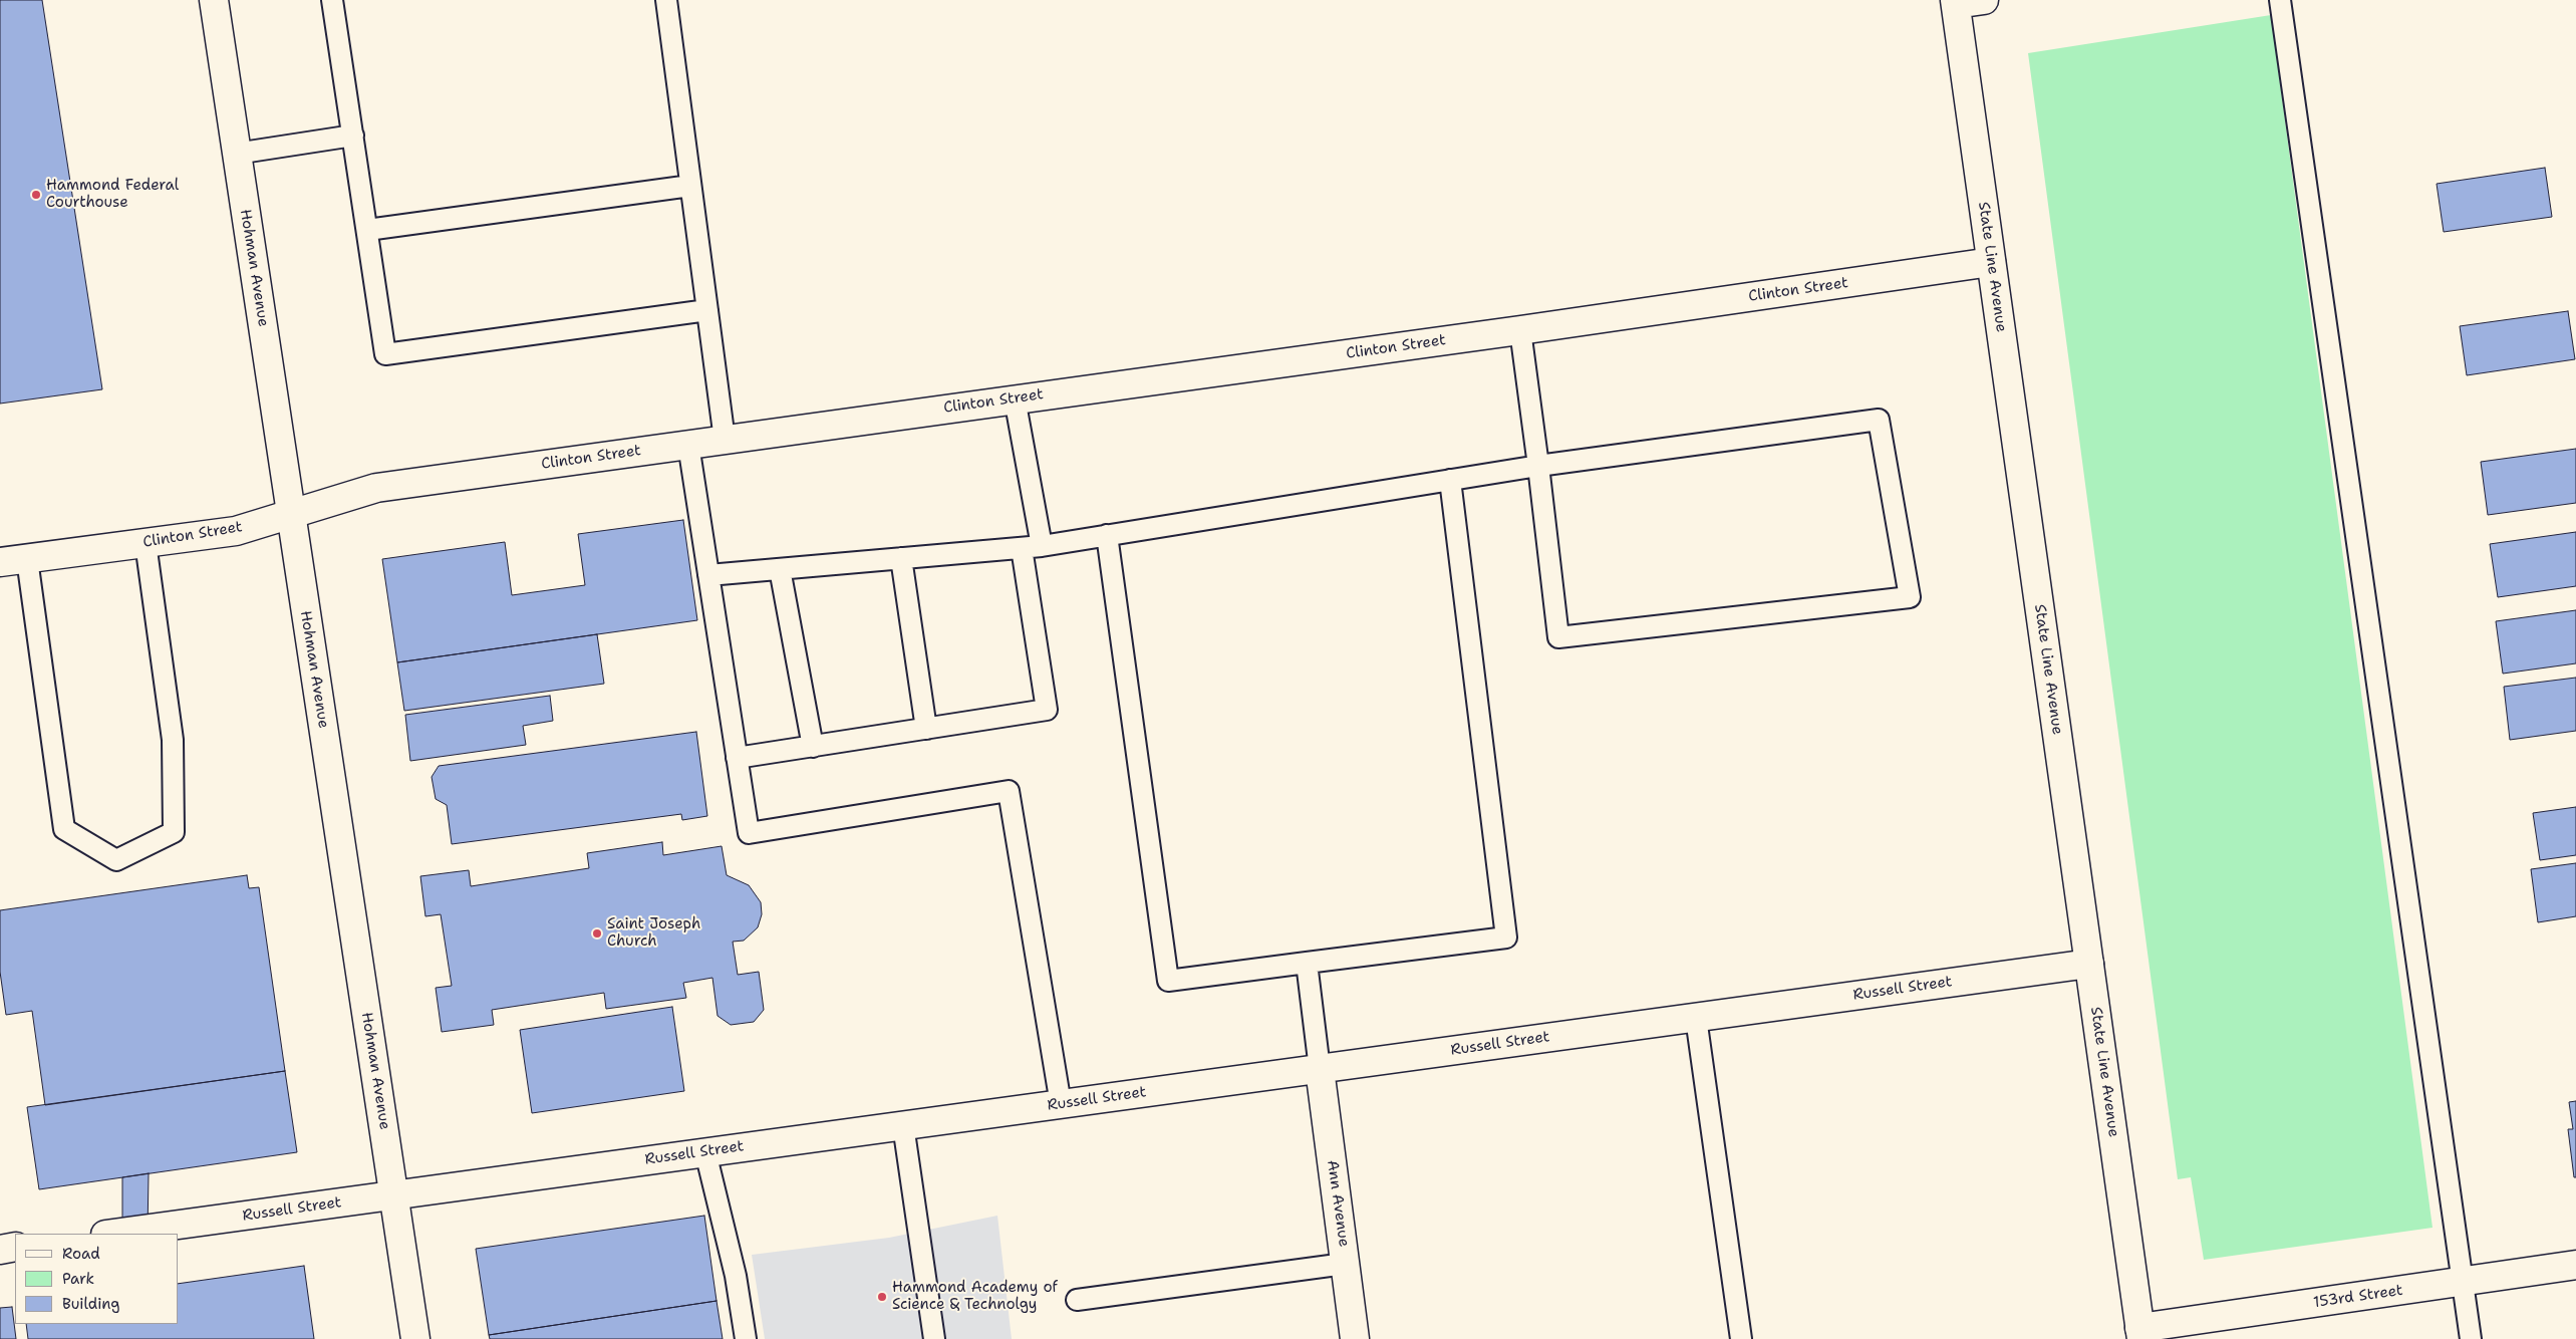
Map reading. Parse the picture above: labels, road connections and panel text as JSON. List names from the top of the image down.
{
  "streets": {
    "street": [
      "State Line Avenue",
      "Hohman Avenue",
      "Clinton Street",
      "Russell Street",
      "Ann Avenue",
      "153rd Street"
    ]
  },
  "crossings": [
    ["State Line Avenue", "Clinton Street"],
    ["State Line Avenue", "Russell Street"],
    ["State Line Avenue", "153rd Street"],
    ["Hohman Avenue", "Clinton Street"],
    ["Hohman Avenue", "Russell Street"],
    ["Russell Street", "Ann Avenue"]
  ],
  "places": ["Hammond Federal Courthouse", "Saint Joseph Church", "Hammond Academy of Science & Technolgy"],
  "legend": ["Road", "Park", "Building"]
}
